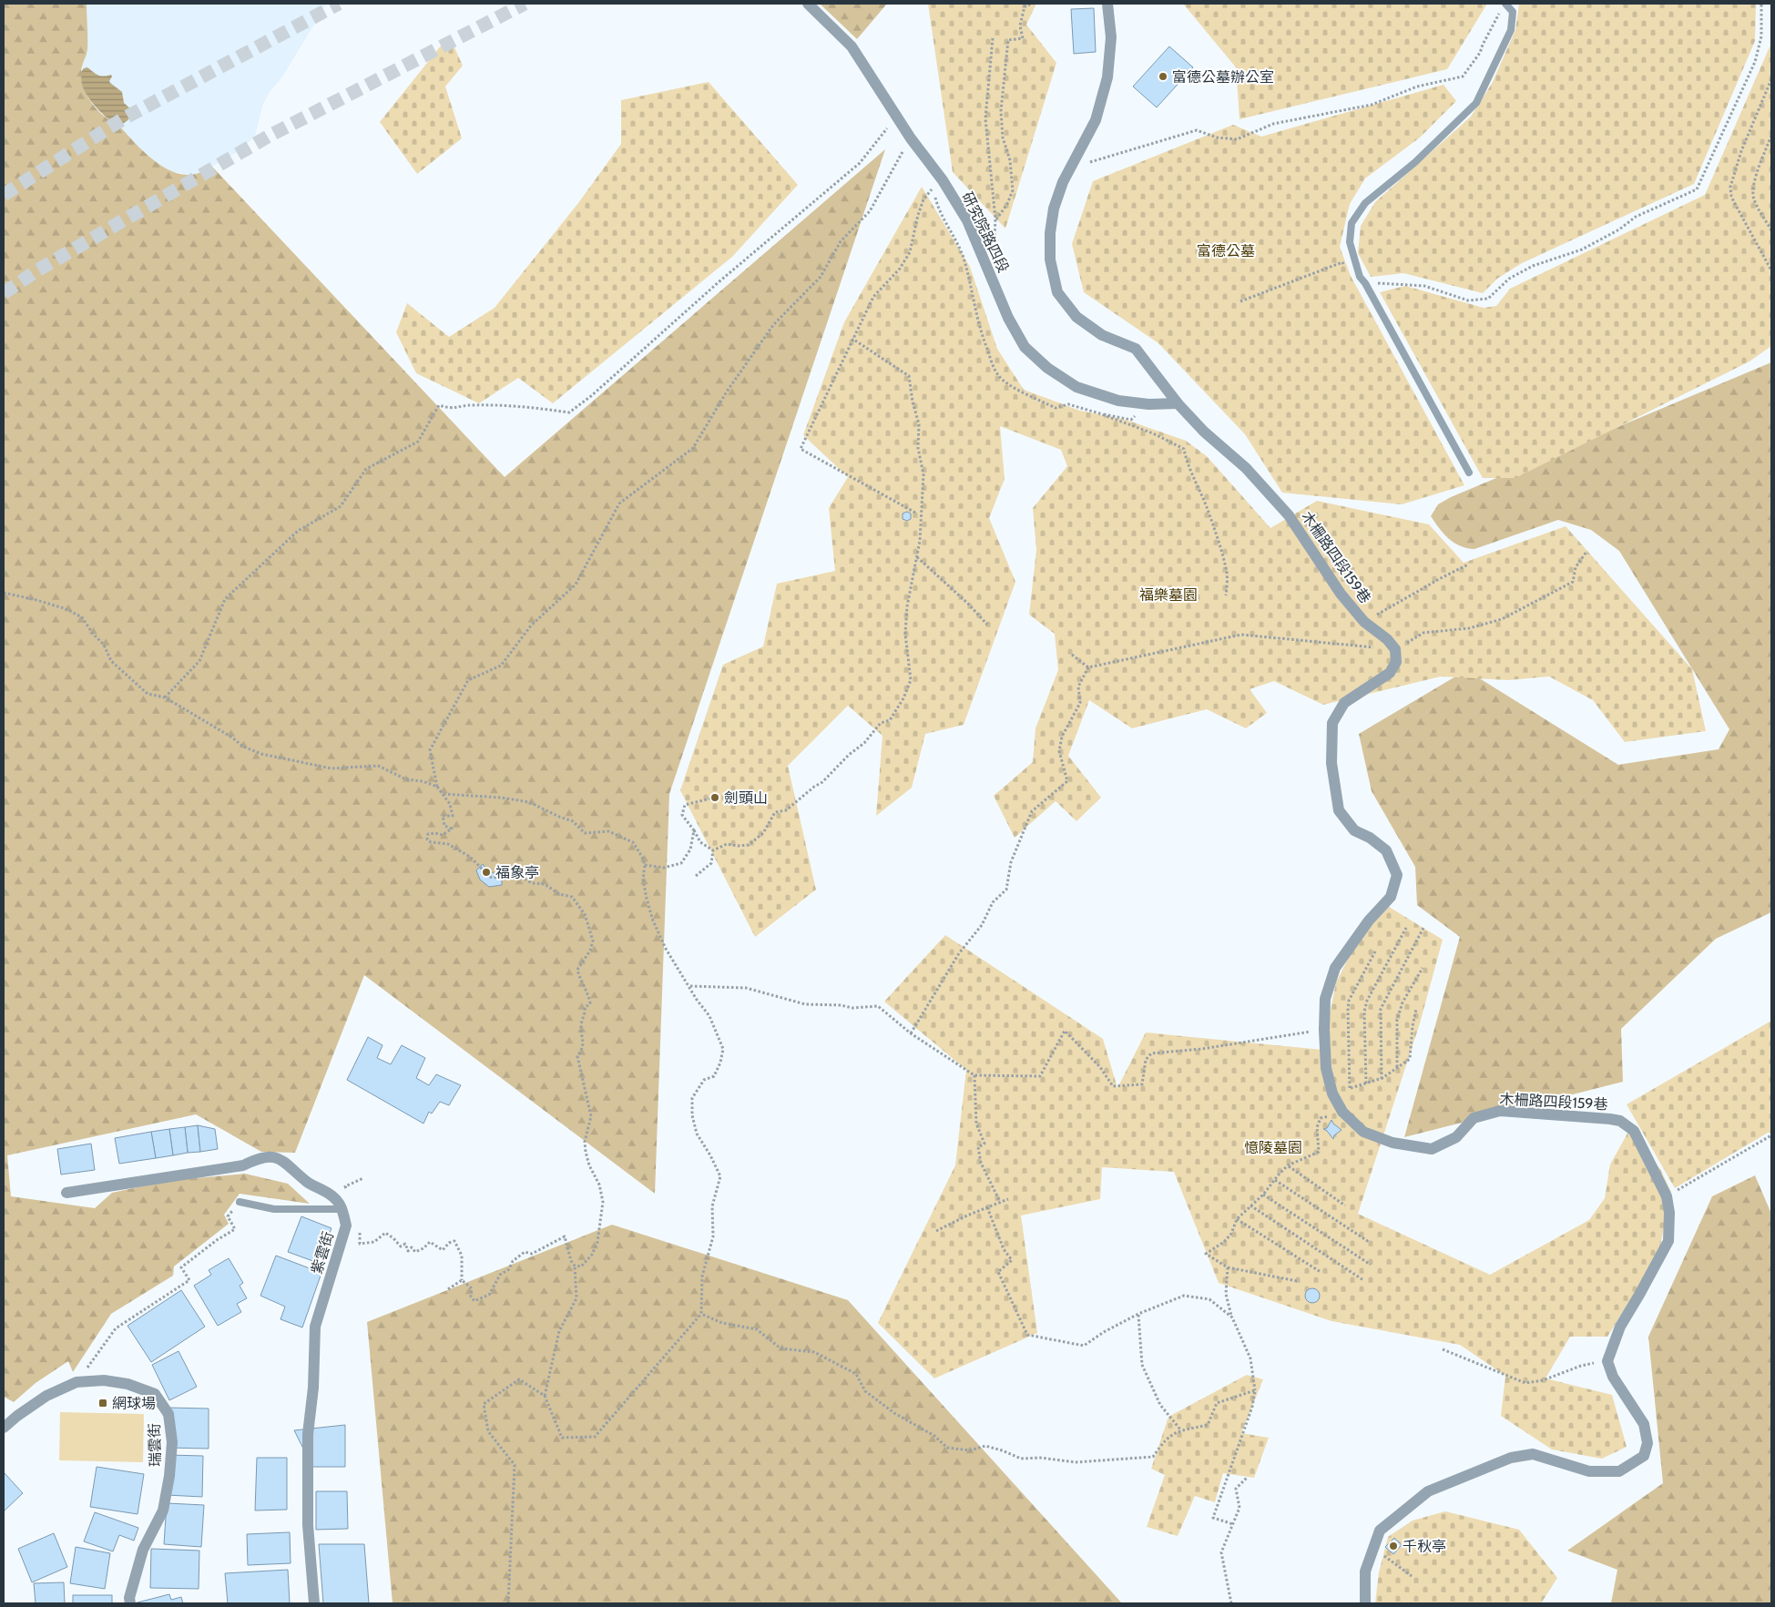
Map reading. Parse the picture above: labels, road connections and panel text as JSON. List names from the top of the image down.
{
  "streets": {
    "street": [
      "研究院路四段",
      "木柵路四段159巷",
      "紫雲街",
      "瑞雲街"
    ]
  },
  "crossings": [
    ["研究院路四段", "木柵路四段159巷"]
  ],
  "parks": ["富德公墓", "福樂墓園", "憶陵墓園"],
  "places": {
    "other": [
      "富德公墓辦公室",
      "劍頭山",
      "福象亭",
      "千秋亭"
    ],
    "transit": ["網球場"]
  }
}
